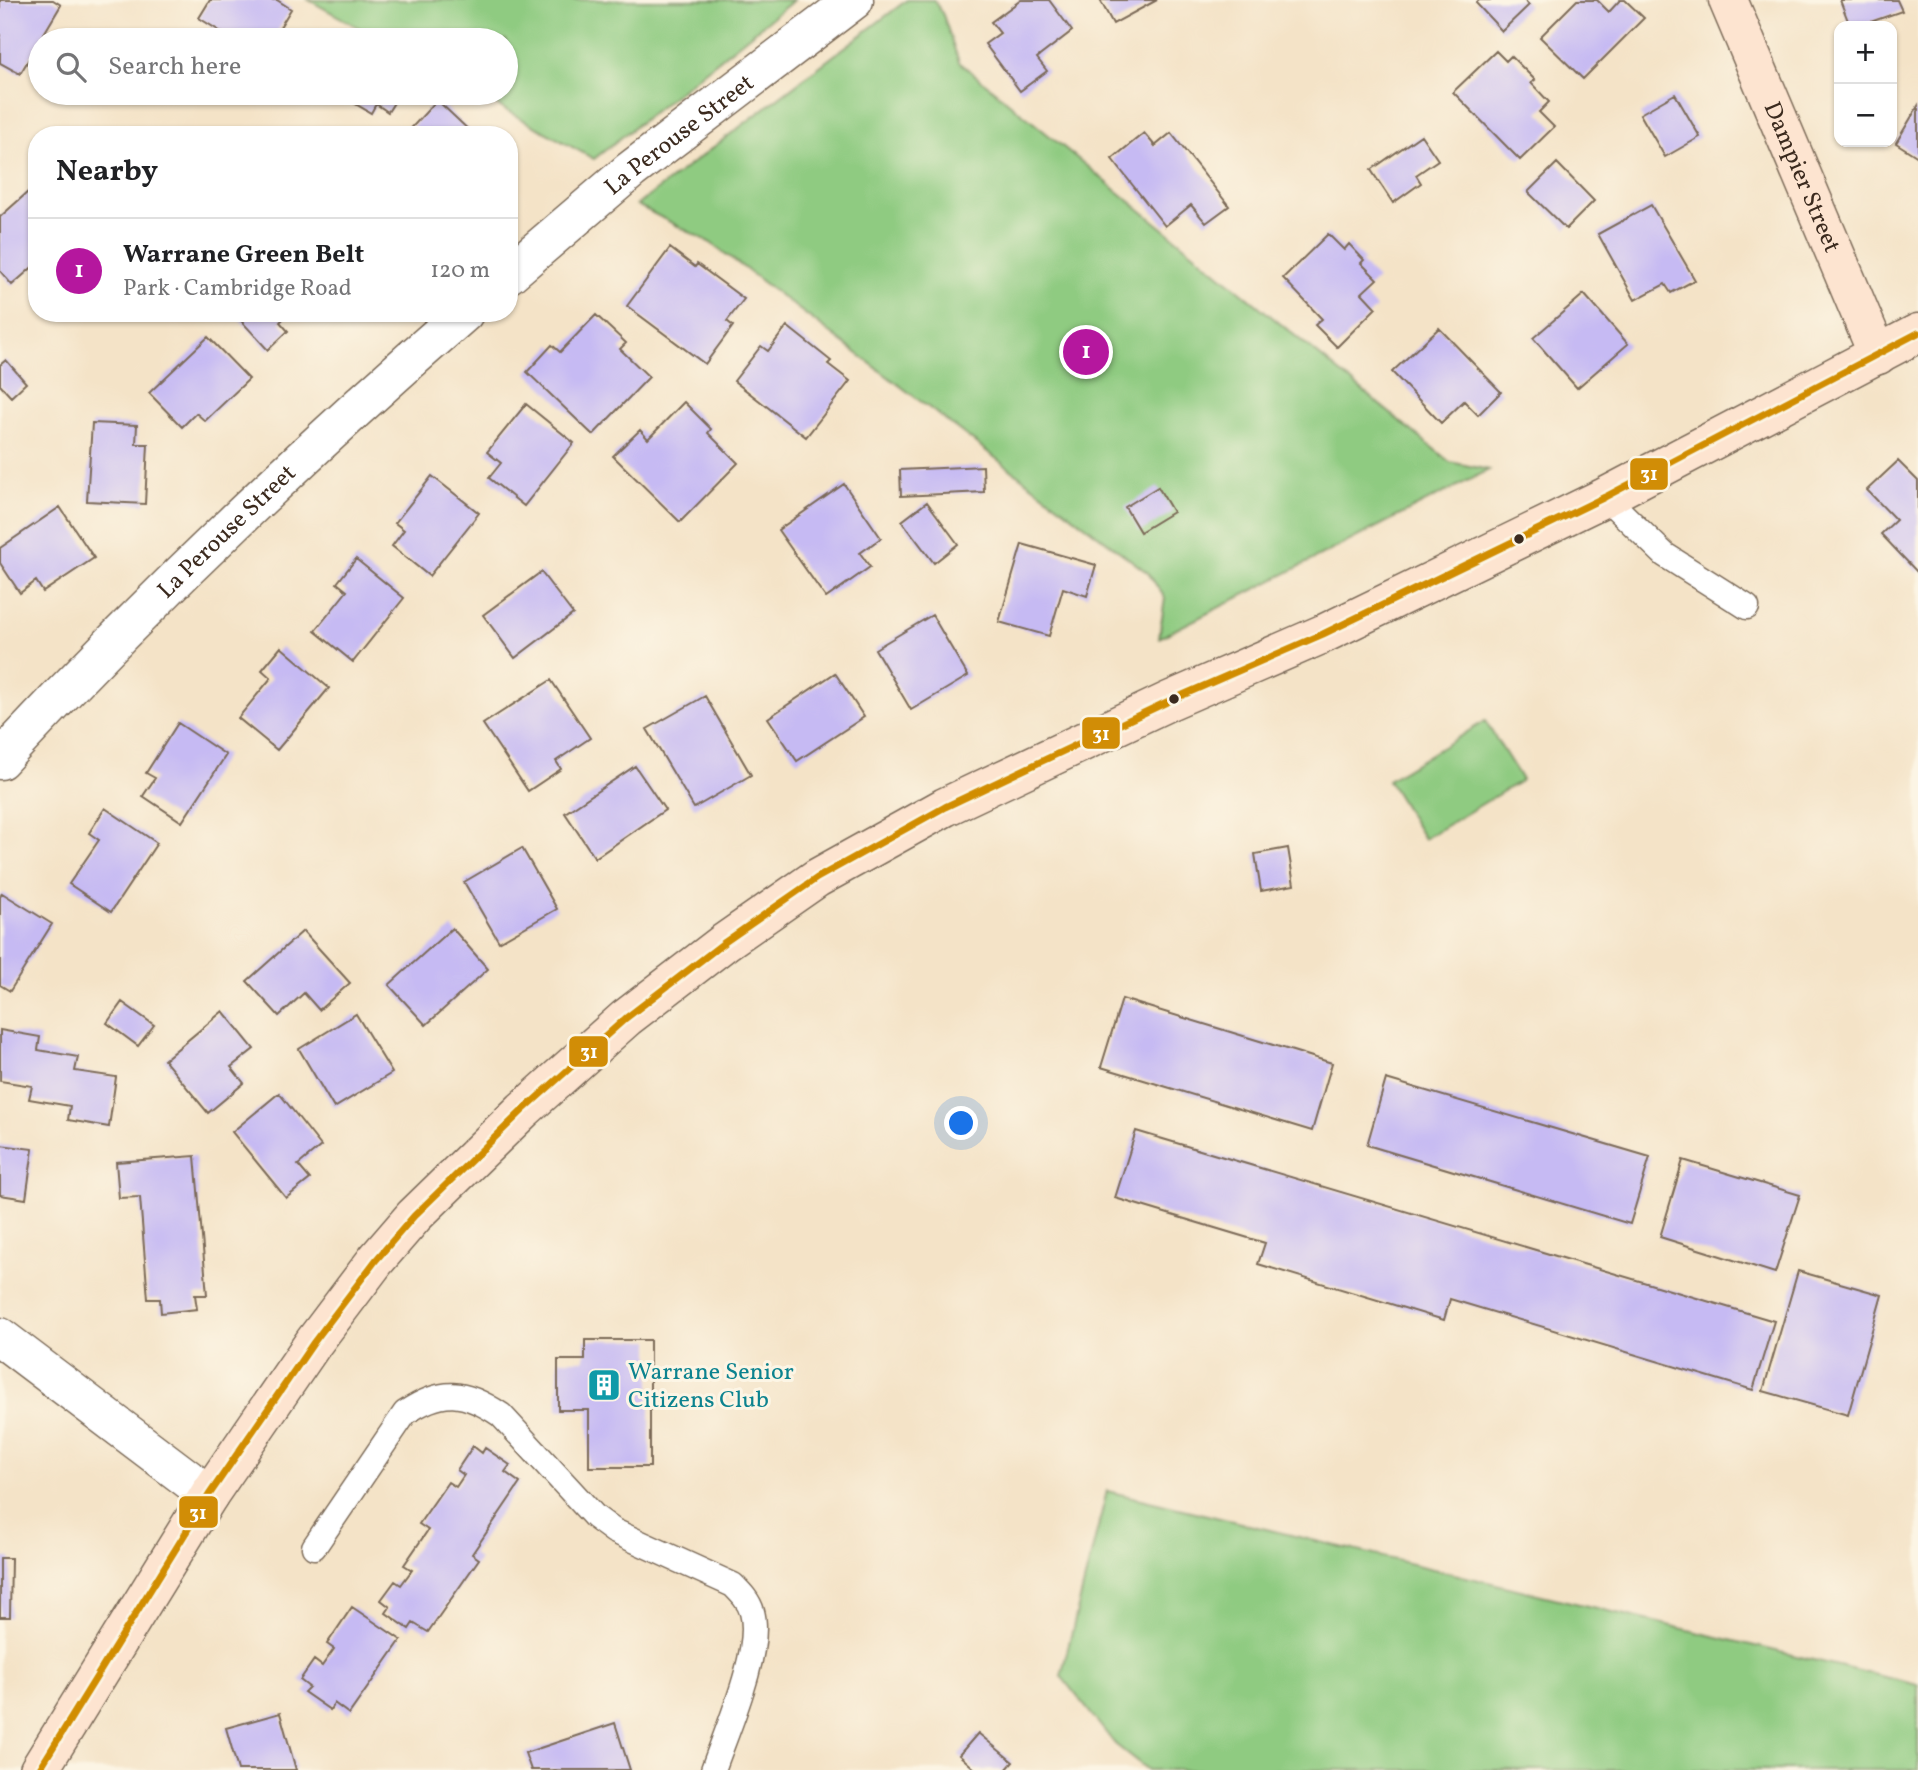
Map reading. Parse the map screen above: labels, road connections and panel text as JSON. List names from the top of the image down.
{
  "streets": {
    "main road": ["Dampier Street"],
    "street": ["La Perouse Street"]
  },
  "places": {
    "building": ["Warrane Senior Citizens Club"]
  },
  "lines": ["transit line 31"],
  "page": {
    "map_buttons": ["+", "−"],
    "search": "Search here",
    "heading": "Nearby",
    "list": [
      {
        "mark": "1",
        "name": "Warrane Green Belt",
        "note": "Park · Cambridge Road",
        "value": "120 m"
      }
    ],
    "pins": "1"
  }
}
